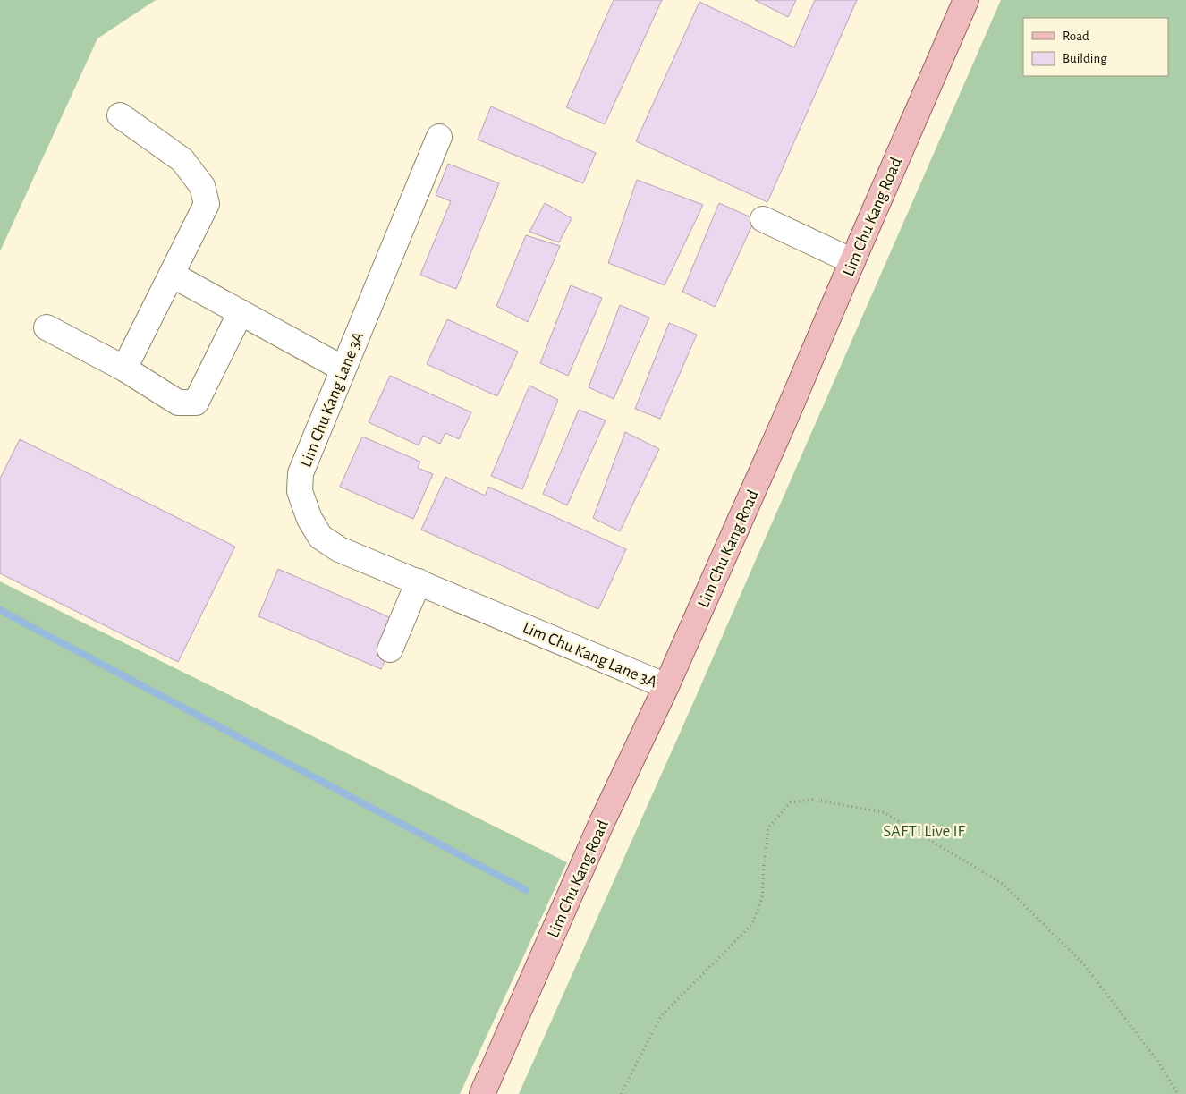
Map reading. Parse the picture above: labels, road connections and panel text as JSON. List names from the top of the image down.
{
  "streets": {
    "main road": ["Lim Chu Kang Road"],
    "lane": ["Lim Chu Kang Lane 3A"]
  },
  "crossings": [
    ["Lim Chu Kang Road", "Lim Chu Kang Lane 3A"]
  ],
  "parks": ["SAFTI Live IF"],
  "legend": ["Road", "Building"]
}
